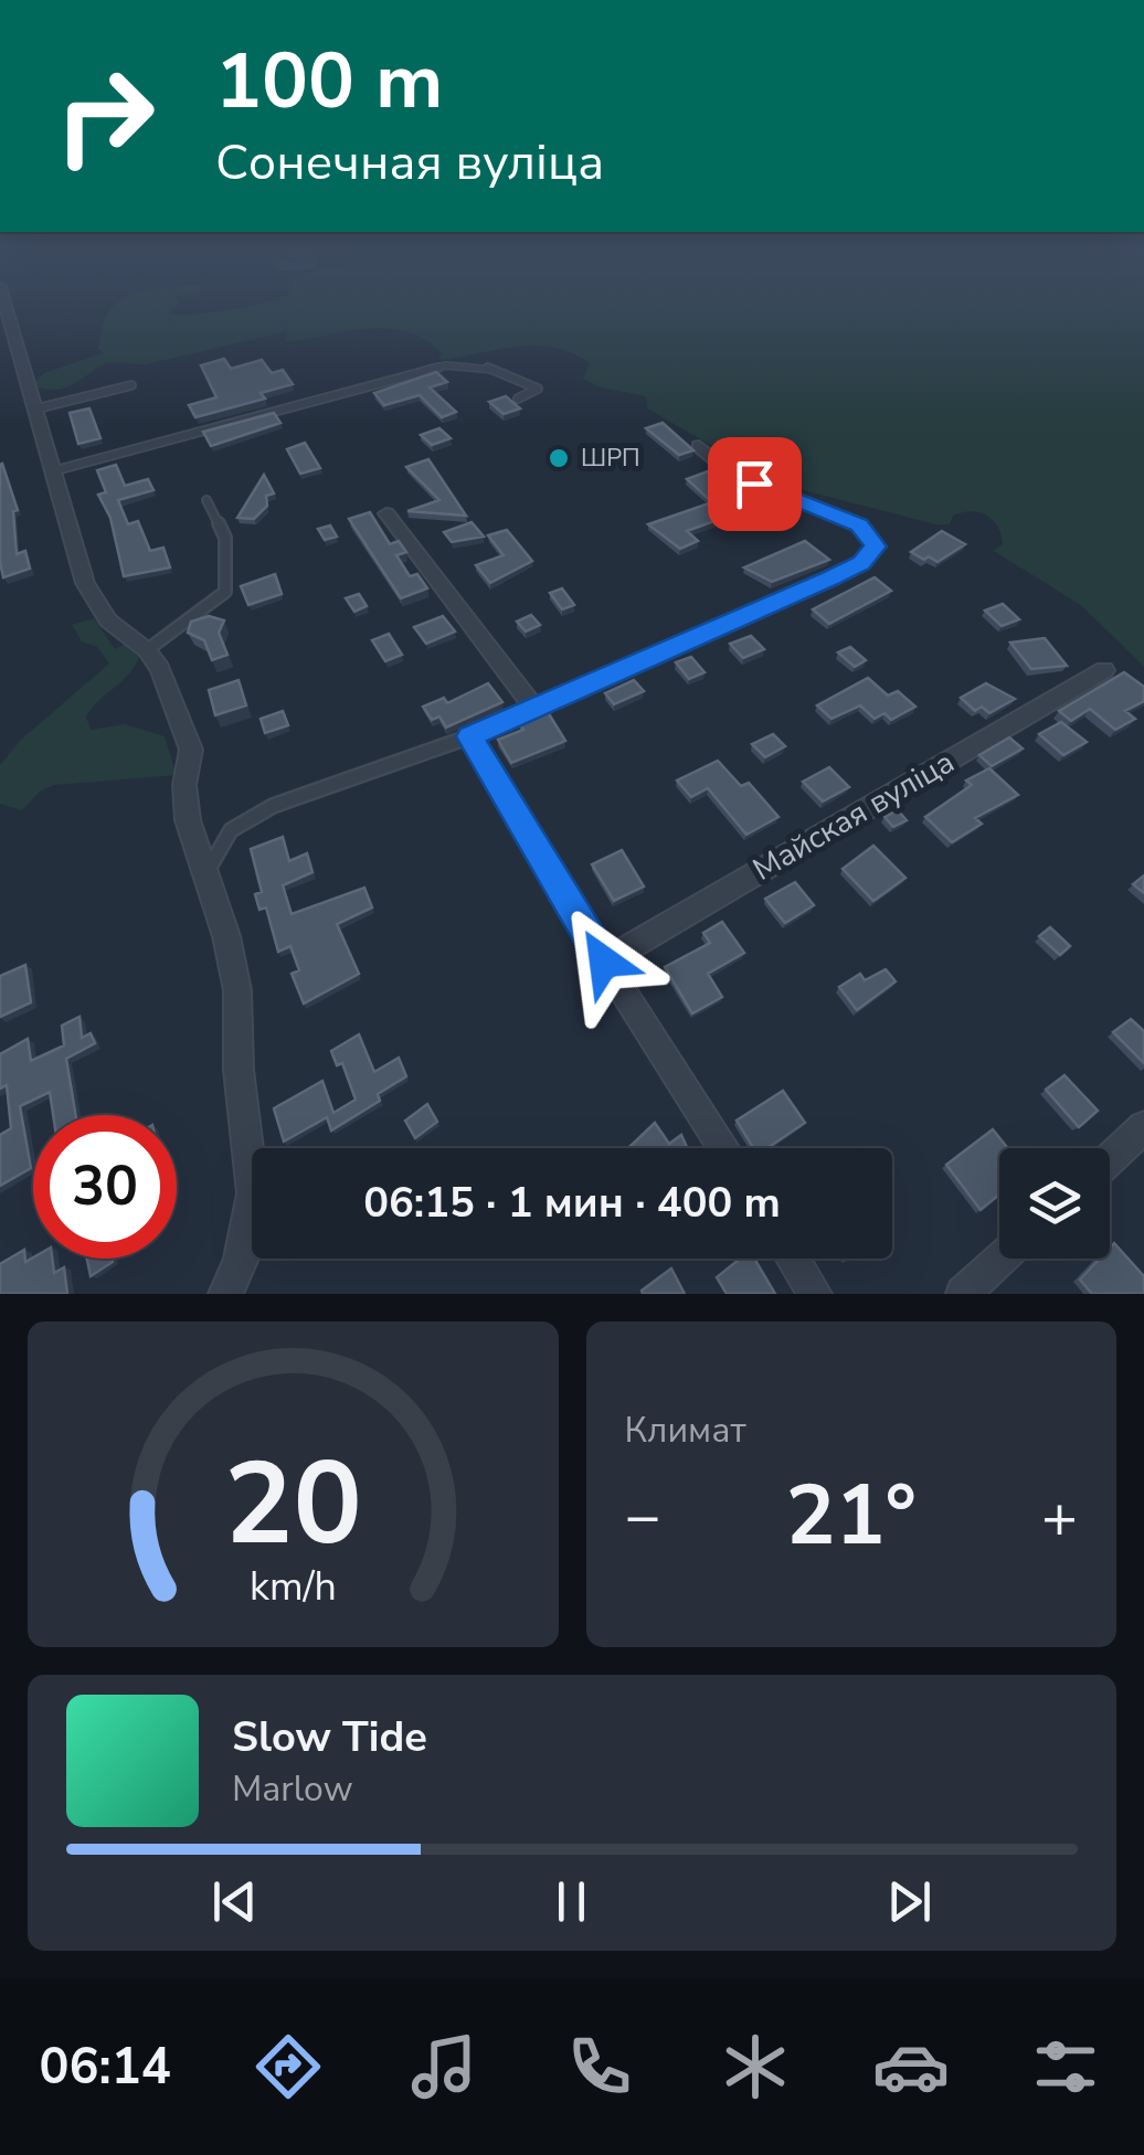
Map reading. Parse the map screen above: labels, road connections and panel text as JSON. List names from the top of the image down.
{
  "streets": {
    "street": ["Майская вуліца"]
  },
  "places": ["ШРП"],
  "page": {
    "turn": ["100 m", "Сонечная вуліца"],
    "limit": "30",
    "trip": "06:15 · 1 мин · 400 m",
    "tile": "Климат",
    "heat": ["−", "21°", "+"],
    "song": ["Slow Tide", "Marlow"],
    "tabs": "06:14",
    "gauge": ["20", "km/h"]
  }
}
